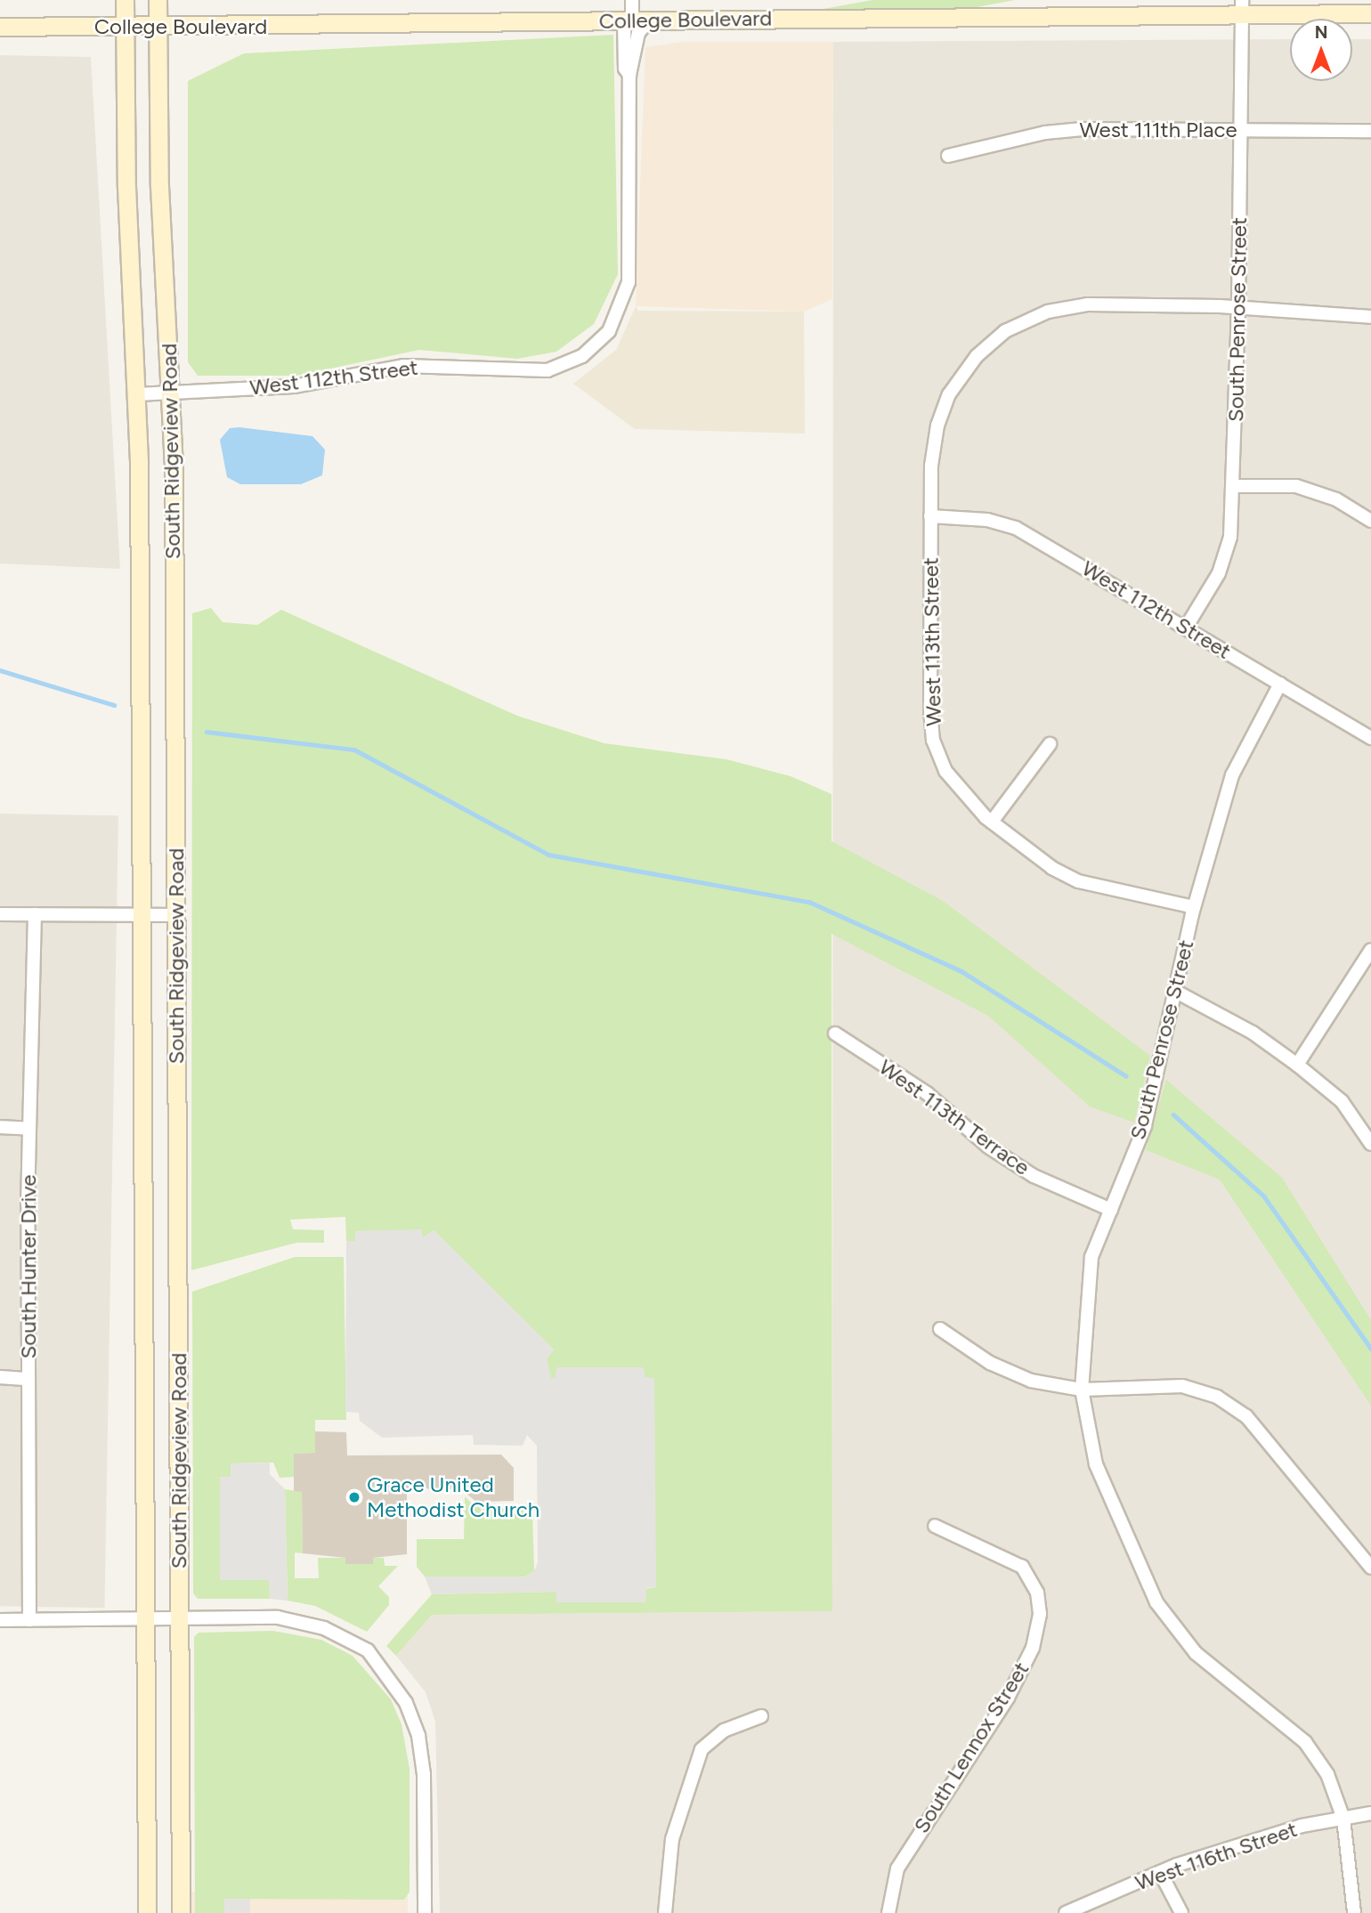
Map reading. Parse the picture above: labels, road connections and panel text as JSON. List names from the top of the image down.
{
  "streets": {
    "main road": ["College Boulevard", "South Ridgeview Road"],
    "street": [
      "West 111th Place",
      "South Penrose Street",
      "West 112th Street",
      "West 113th Street",
      "West 113th Terrace",
      "South Hunter Drive",
      "South Lennox Street",
      "West 116th Street"
    ]
  },
  "crossings": [
    ["College Boulevard", "South Penrose Street"],
    ["College Boulevard", "South Ridgeview Road"],
    ["West 111th Place", "South Penrose Street"],
    ["South Penrose Street", "West 112th Street"],
    ["South Penrose Street", "West 113th Street"],
    ["South Penrose Street", "West 113th Terrace"],
    ["South Penrose Street", "West 116th Street"],
    ["West 112th Street", "South Ridgeview Road"],
    ["West 112th Street", "West 113th Street"]
  ],
  "places": ["Grace United Methodist Church"],
  "north": "top"
}
